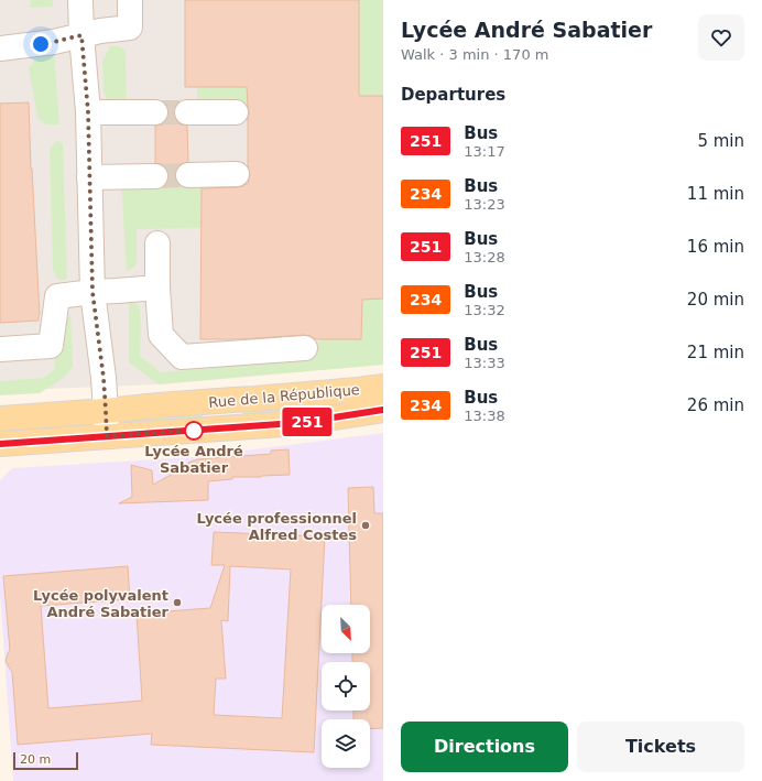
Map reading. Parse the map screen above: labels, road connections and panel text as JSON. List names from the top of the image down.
{
  "streets": {
    "main road": ["Rue de la République"]
  },
  "places": ["Lycée André Sabatier", "Lycée professionnel Alfred Costes", "Lycée polyvalent André Sabatier"],
  "lines": ["bus line 251"],
  "scale_bar": "20 m",
  "north": "bottom right",
  "page": {
    "on_map": "251",
    "heading": [
      ["Lycée André Sabatier", "Walk · 3 min · 170 m"],
      "Departures"
    ],
    "list": [
      {
        "mark": "251",
        "name": "Bus",
        "note": "13:17",
        "value": "5 min"
      },
      {
        "mark": "234",
        "name": "Bus",
        "note": "13:23",
        "value": "11 min"
      },
      {
        "mark": "251",
        "name": "Bus",
        "note": "13:28",
        "value": "16 min"
      },
      {
        "mark": "234",
        "name": "Bus",
        "note": "13:32",
        "value": "20 min"
      },
      {
        "mark": "251",
        "name": "Bus",
        "note": "13:33",
        "value": "21 min"
      },
      {
        "mark": "234",
        "name": "Bus",
        "note": "13:38",
        "value": "26 min"
      }
    ],
    "buttons": ["Directions", "Tickets"],
    "scale": "20 m"
  }
}
